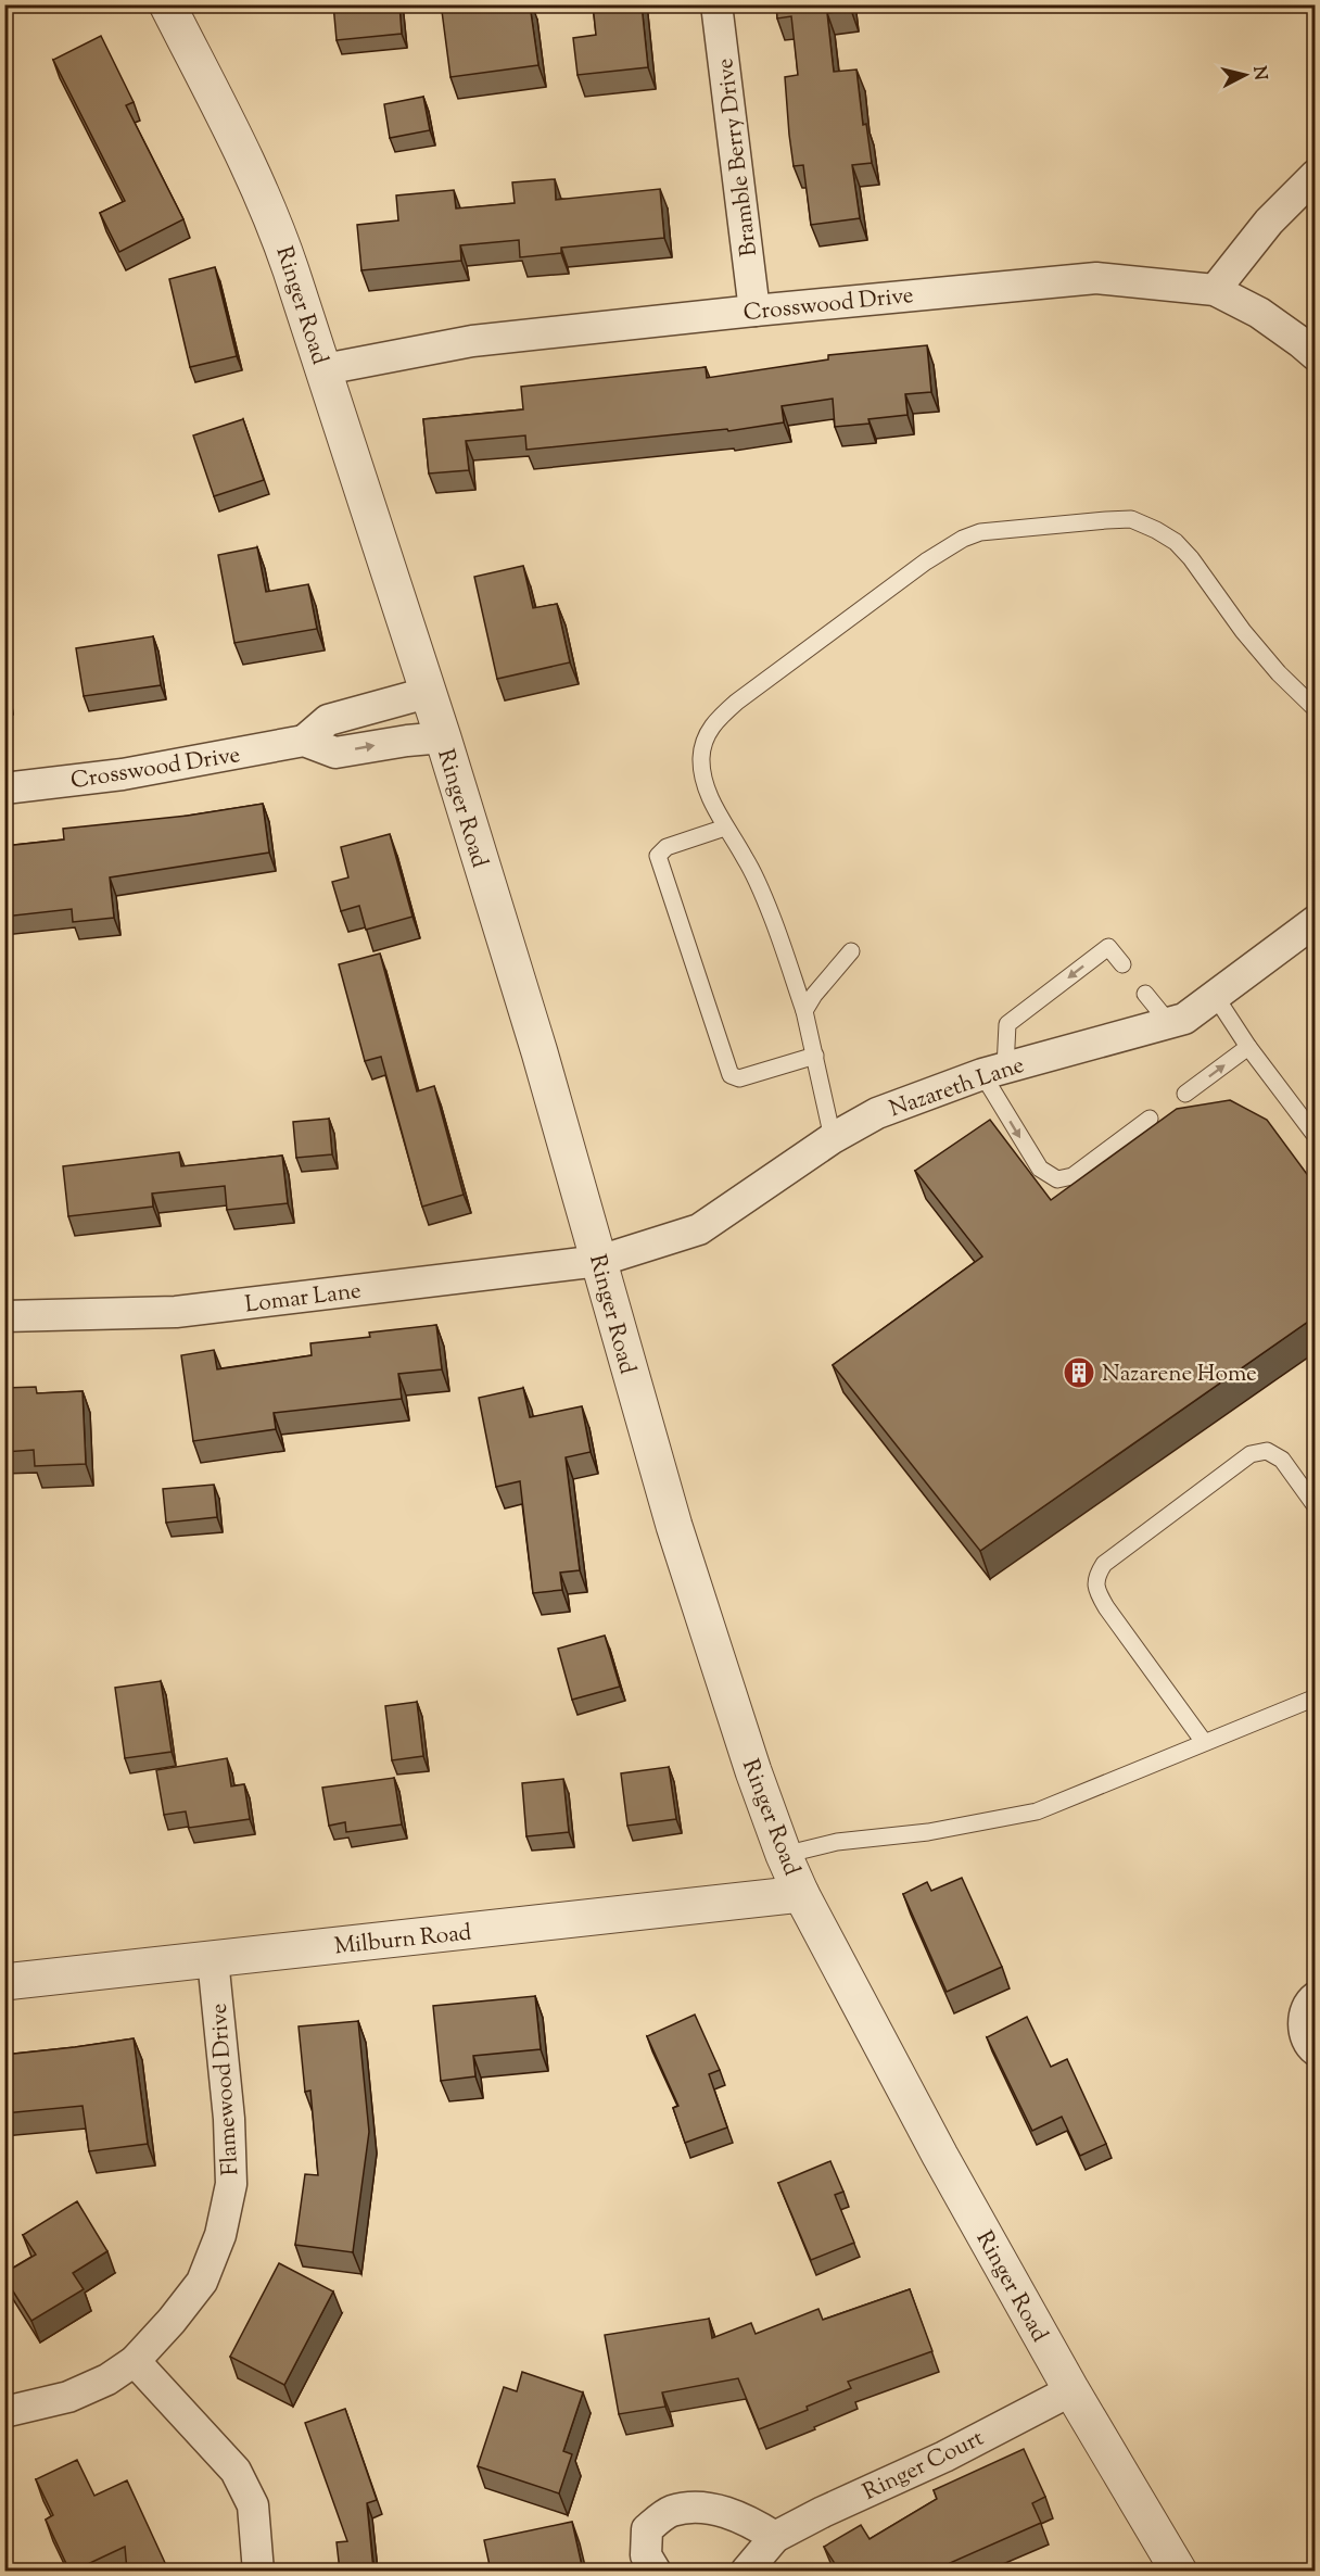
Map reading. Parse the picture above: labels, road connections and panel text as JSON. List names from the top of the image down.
{
  "streets": {
    "street": [
      "Bramble Berry Drive",
      "Crosswood Drive",
      "Ringer Road",
      "Nazareth Lane",
      "Lomar Lane",
      "Milburn Road",
      "Flamewood Drive",
      "Ringer Court"
    ]
  },
  "crossings": [
    ["Bramble Berry Drive", "Crosswood Drive"],
    ["Crosswood Drive", "Ringer Road"],
    ["Ringer Road", "Nazareth Lane"],
    ["Ringer Road", "Lomar Lane"],
    ["Ringer Road", "Milburn Road"],
    ["Ringer Road", "Ringer Court"],
    ["Nazareth Lane", "Lomar Lane"],
    ["Milburn Road", "Flamewood Drive"]
  ],
  "places": {
    "building": ["Nazarene Home"]
  },
  "north": "right"
}
